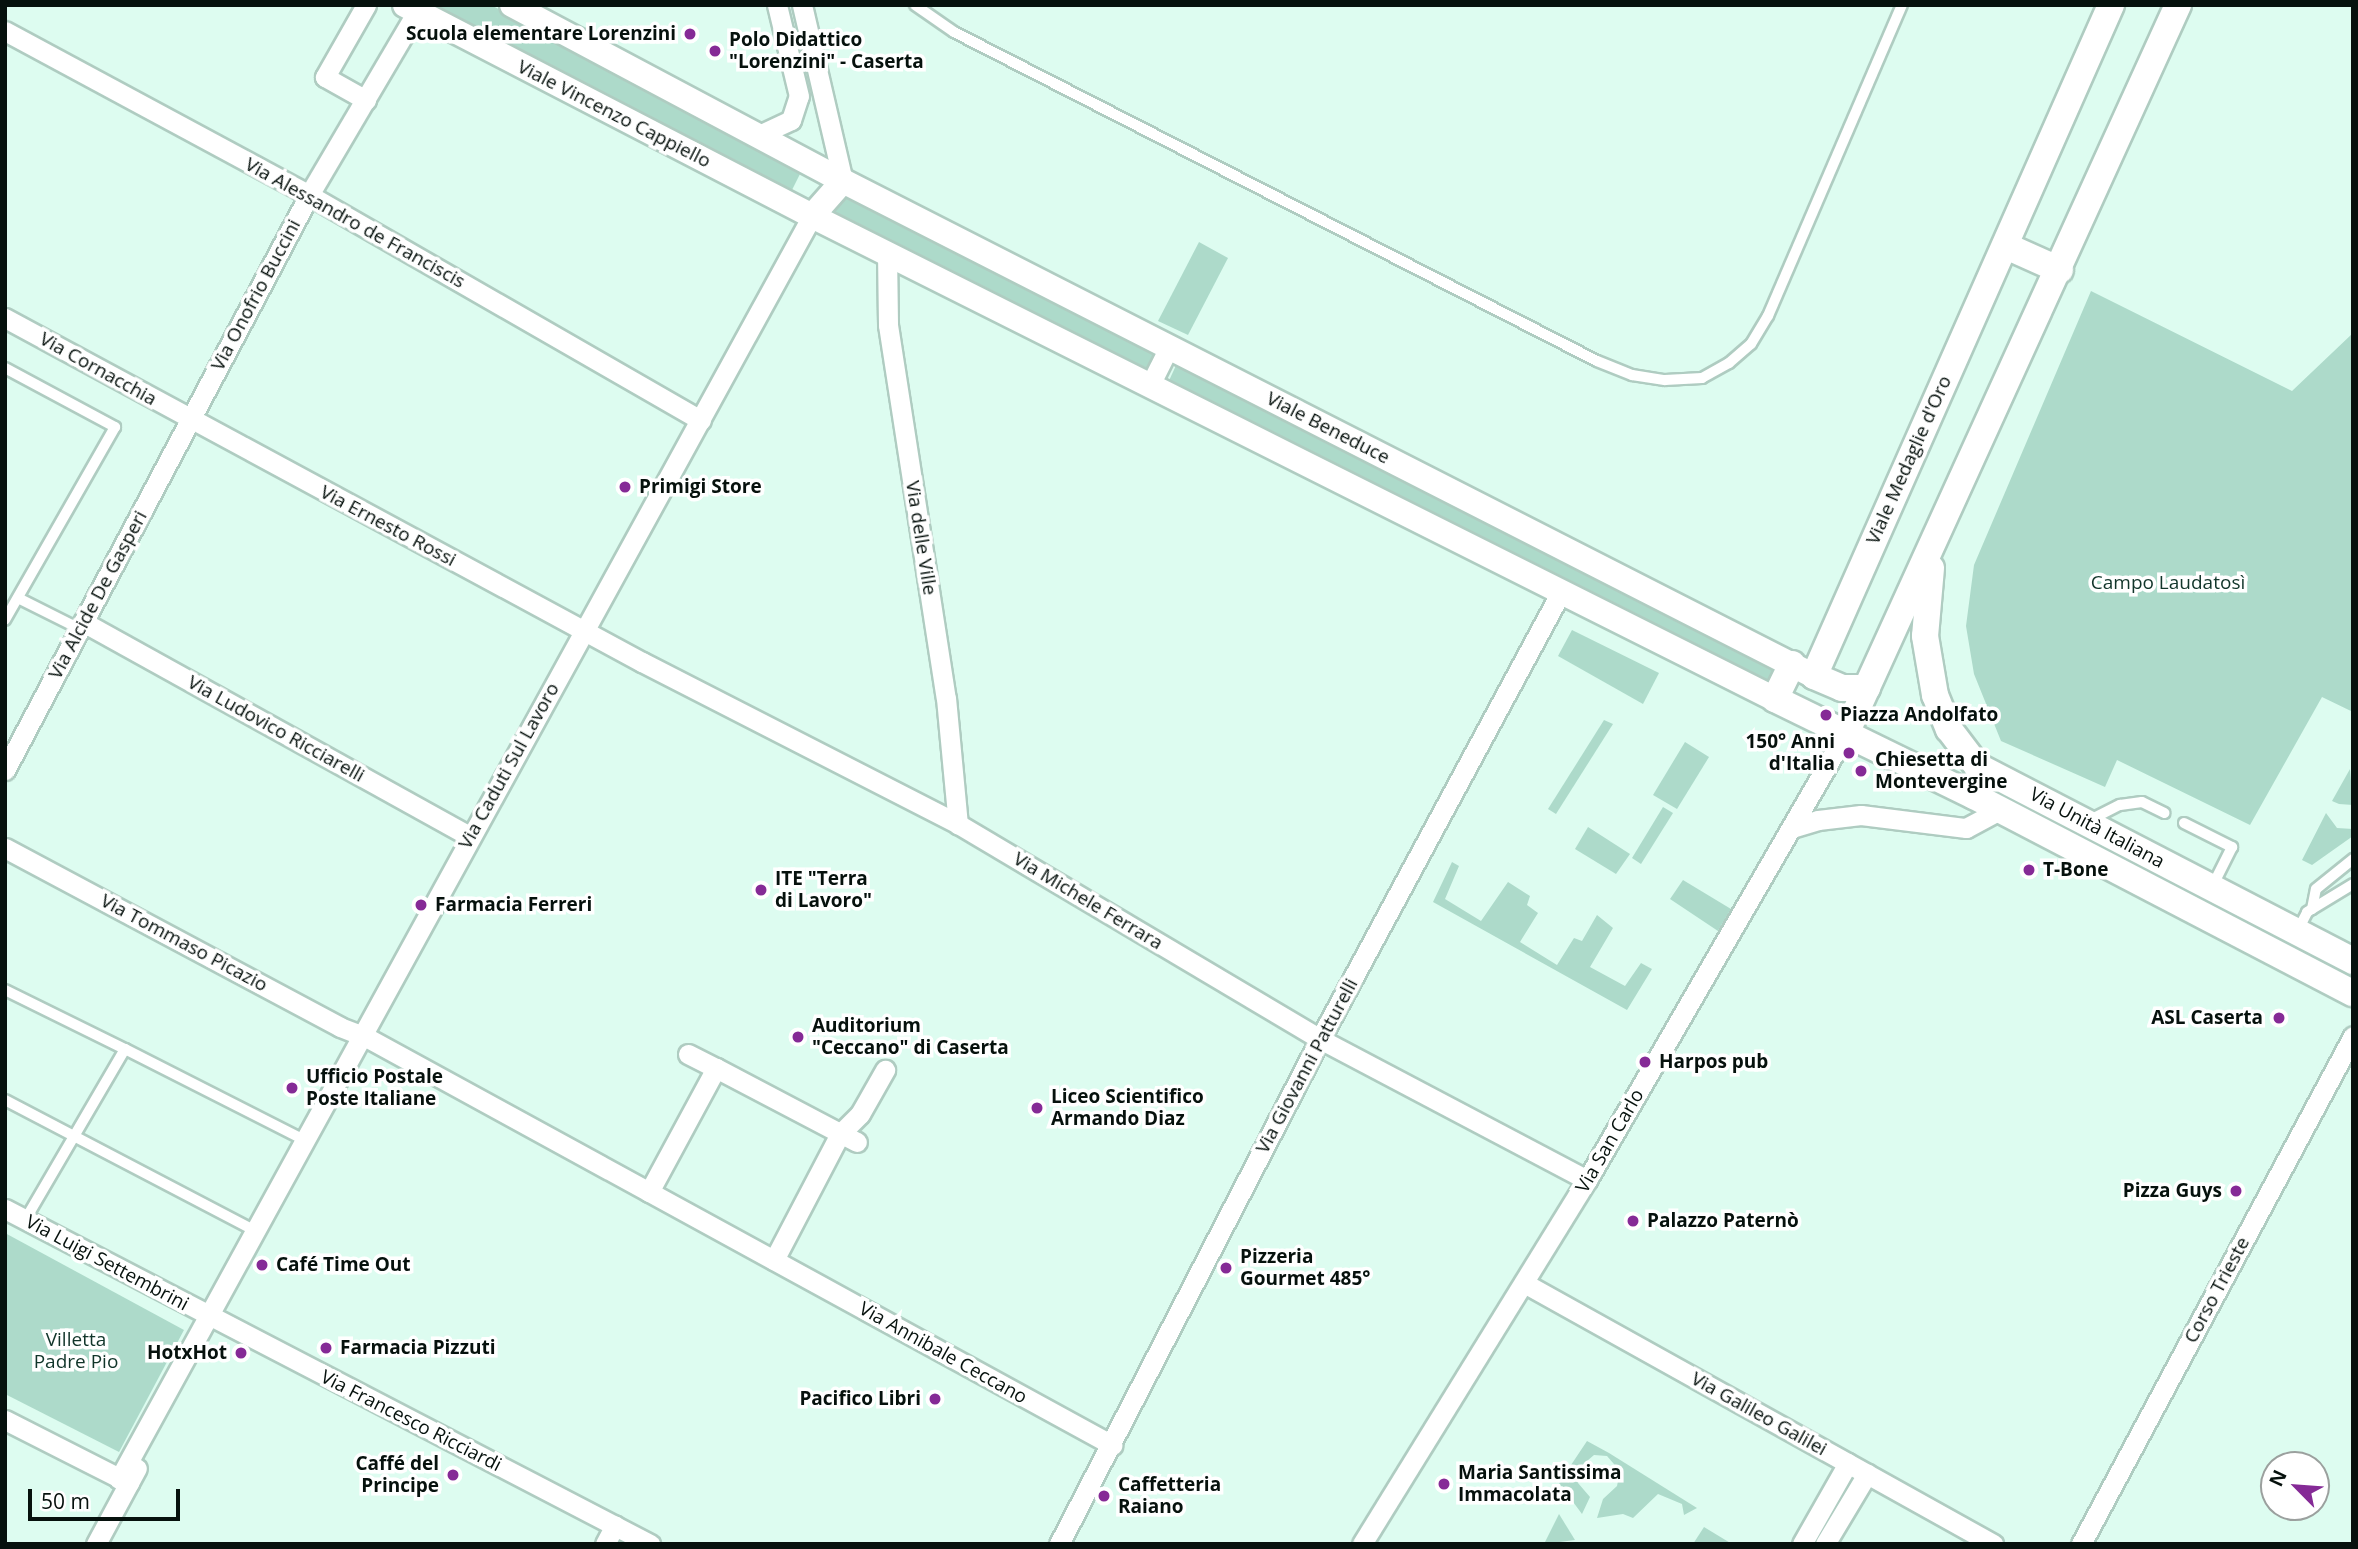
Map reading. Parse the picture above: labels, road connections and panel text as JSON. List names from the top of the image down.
{
  "streets": {
    "main road": ["Viale Medaglie d'Oro", "Via Unità Italiana"],
    "street": [
      "Viale Vincenzo Cappiello",
      "Via Alessandro de Franciscis",
      "Via Onofrio Buccini",
      "Via Cornacchia",
      "Viale Beneduce",
      "Via Ernesto Rossi",
      "Via delle Ville",
      "Via Alcide De Gasperi",
      "Via Ludovico Ricciarelli",
      "Via Caduti Sul Lavoro",
      "Via Michele Ferrara",
      "Via Tommaso Picazio",
      "Via Giovanni Patturelli",
      "Via San Carlo",
      "Via Luigi Settembrini",
      "Corso Trieste",
      "Via Annibale Ceccano",
      "Via Galileo Galilei",
      "Via Francesco Ricciardi"
    ]
  },
  "crossings": [
    ["Viale Vincenzo Cappiello", "Via Onofrio Buccini"],
    ["Viale Vincenzo Cappiello", "Via Caduti Sul Lavoro"],
    ["Via Alessandro de Franciscis", "Via Onofrio Buccini"],
    ["Via Alessandro de Franciscis", "Via Caduti Sul Lavoro"],
    ["Via Onofrio Buccini", "Via Cornacchia"],
    ["Via Onofrio Buccini", "Via Ernesto Rossi"],
    ["Via Onofrio Buccini", "Via Alcide De Gasperi"],
    ["Via Cornacchia", "Via Ernesto Rossi"],
    ["Via Cornacchia", "Via Alcide De Gasperi"],
    ["Viale Beneduce", "Viale Medaglie d'Oro"],
    ["Via Ernesto Rossi", "Via Alcide De Gasperi"],
    ["Via Ernesto Rossi", "Via Caduti Sul Lavoro"],
    ["Via Ernesto Rossi", "Via Michele Ferrara"],
    ["Via delle Ville", "Via Michele Ferrara"],
    ["Via Alcide De Gasperi", "Via Ludovico Ricciarelli"],
    ["Via Ludovico Ricciarelli", "Via Caduti Sul Lavoro"],
    ["Via Caduti Sul Lavoro", "Via Michele Ferrara"],
    ["Via Caduti Sul Lavoro", "Via Tommaso Picazio"],
    ["Via Caduti Sul Lavoro", "Via Luigi Settembrini"],
    ["Via Caduti Sul Lavoro", "Via Annibale Ceccano"],
    ["Via Caduti Sul Lavoro", "Via Francesco Ricciardi"],
    ["Via Unità Italiana", "Via San Carlo"],
    ["Via Michele Ferrara", "Via Giovanni Patturelli"],
    ["Via Michele Ferrara", "Via San Carlo"],
    ["Via Tommaso Picazio", "Via Annibale Ceccano"],
    ["Via Giovanni Patturelli", "Via Annibale Ceccano"],
    ["Via San Carlo", "Via Galileo Galilei"],
    ["Via Luigi Settembrini", "Via Francesco Ricciardi"]
  ],
  "parks": ["Campo Laudatosì", "Villetta Padre Pio"],
  "places": [
    "Scuola elementare Lorenzini",
    "Polo Didattico \"Lorenzini\" - Caserta",
    "Primigi Store",
    "Piazza Andolfato",
    "150° Anni d'Italia",
    "Chiesetta di Montevergine",
    "T-Bone",
    "ITE \"Terra di Lavoro\"",
    "Farmacia Ferreri",
    "ASL Caserta",
    "Auditorium \"Ceccano\" di Caserta",
    "Harpos pub",
    "Ufficio Postale Poste Italiane",
    "Liceo Scientifico Armando Diaz",
    "Pizza Guys",
    "Palazzo Paternò",
    "Café Time Out",
    "Pizzeria Gourmet 485°",
    "Farmacia Pizzuti",
    "HotxHot",
    "Pacifico Libri",
    "Caffé del Principe",
    "Maria Santissima Immacolata",
    "Caffetteria Raiano"
  ],
  "scale_bar": "50 m",
  "north": "top left"
}
